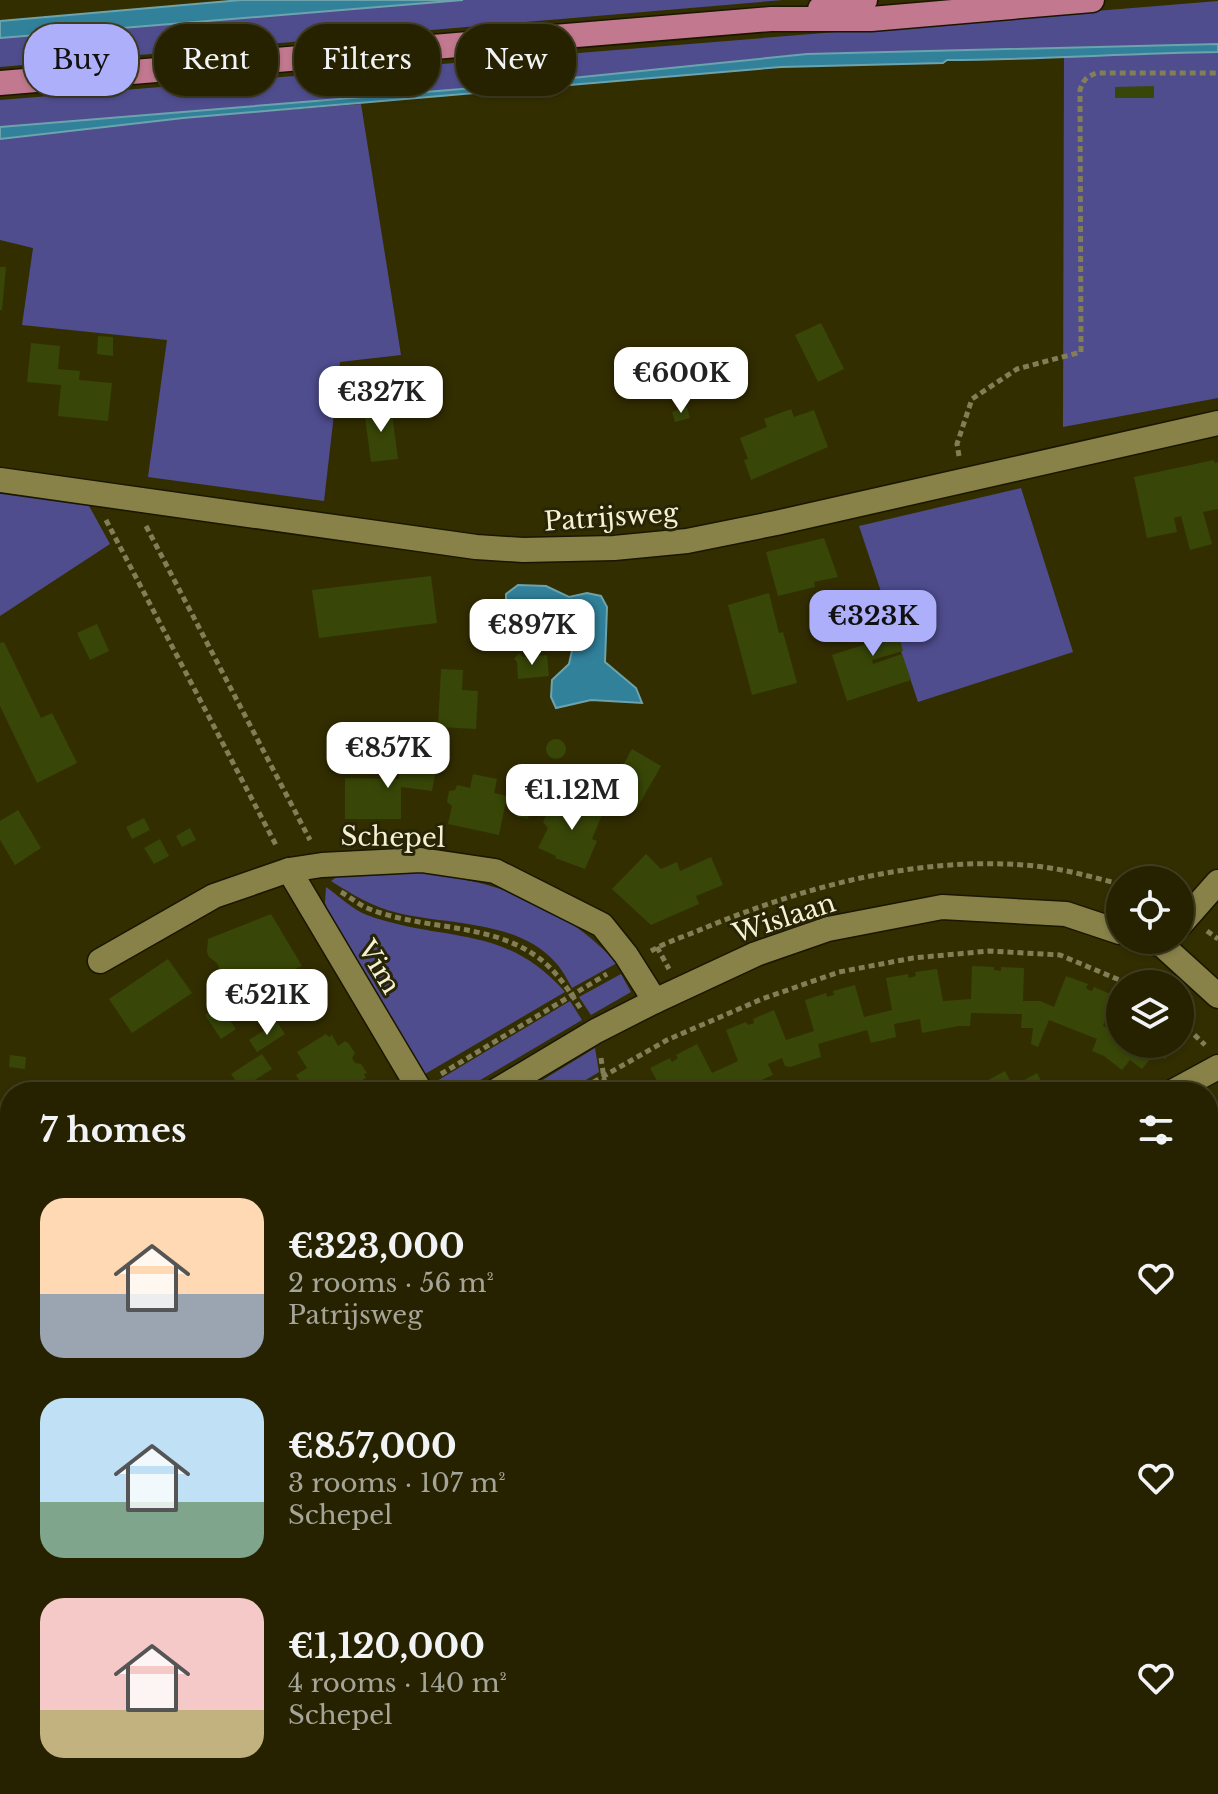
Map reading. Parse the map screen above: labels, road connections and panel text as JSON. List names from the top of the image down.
{
  "streets": {
    "street": [
      "Patrijsweg",
      "Schepel",
      "Wislaan",
      "Vim"
    ]
  },
  "crossings": [
    ["Schepel", "Wislaan"],
    ["Schepel", "Vim"]
  ],
  "page": {
    "chip": [
      "Buy",
      "Rent",
      "Filters",
      "New"
    ],
    "price": [
      "€600K",
      "€327K",
      "€323K",
      "€897K",
      "€857K",
      "€1.12M",
      "€521K"
    ],
    "heading": "7 homes",
    "list": [
      {
        "name": "€323,000",
        "note": "2 rooms · 56 m² · Patrijsweg"
      },
      {
        "name": "€857,000",
        "note": "3 rooms · 107 m² · Schepel"
      },
      {
        "name": "€1,120,000",
        "note": "4 rooms · 140 m² · Schepel"
      }
    ]
  }
}
